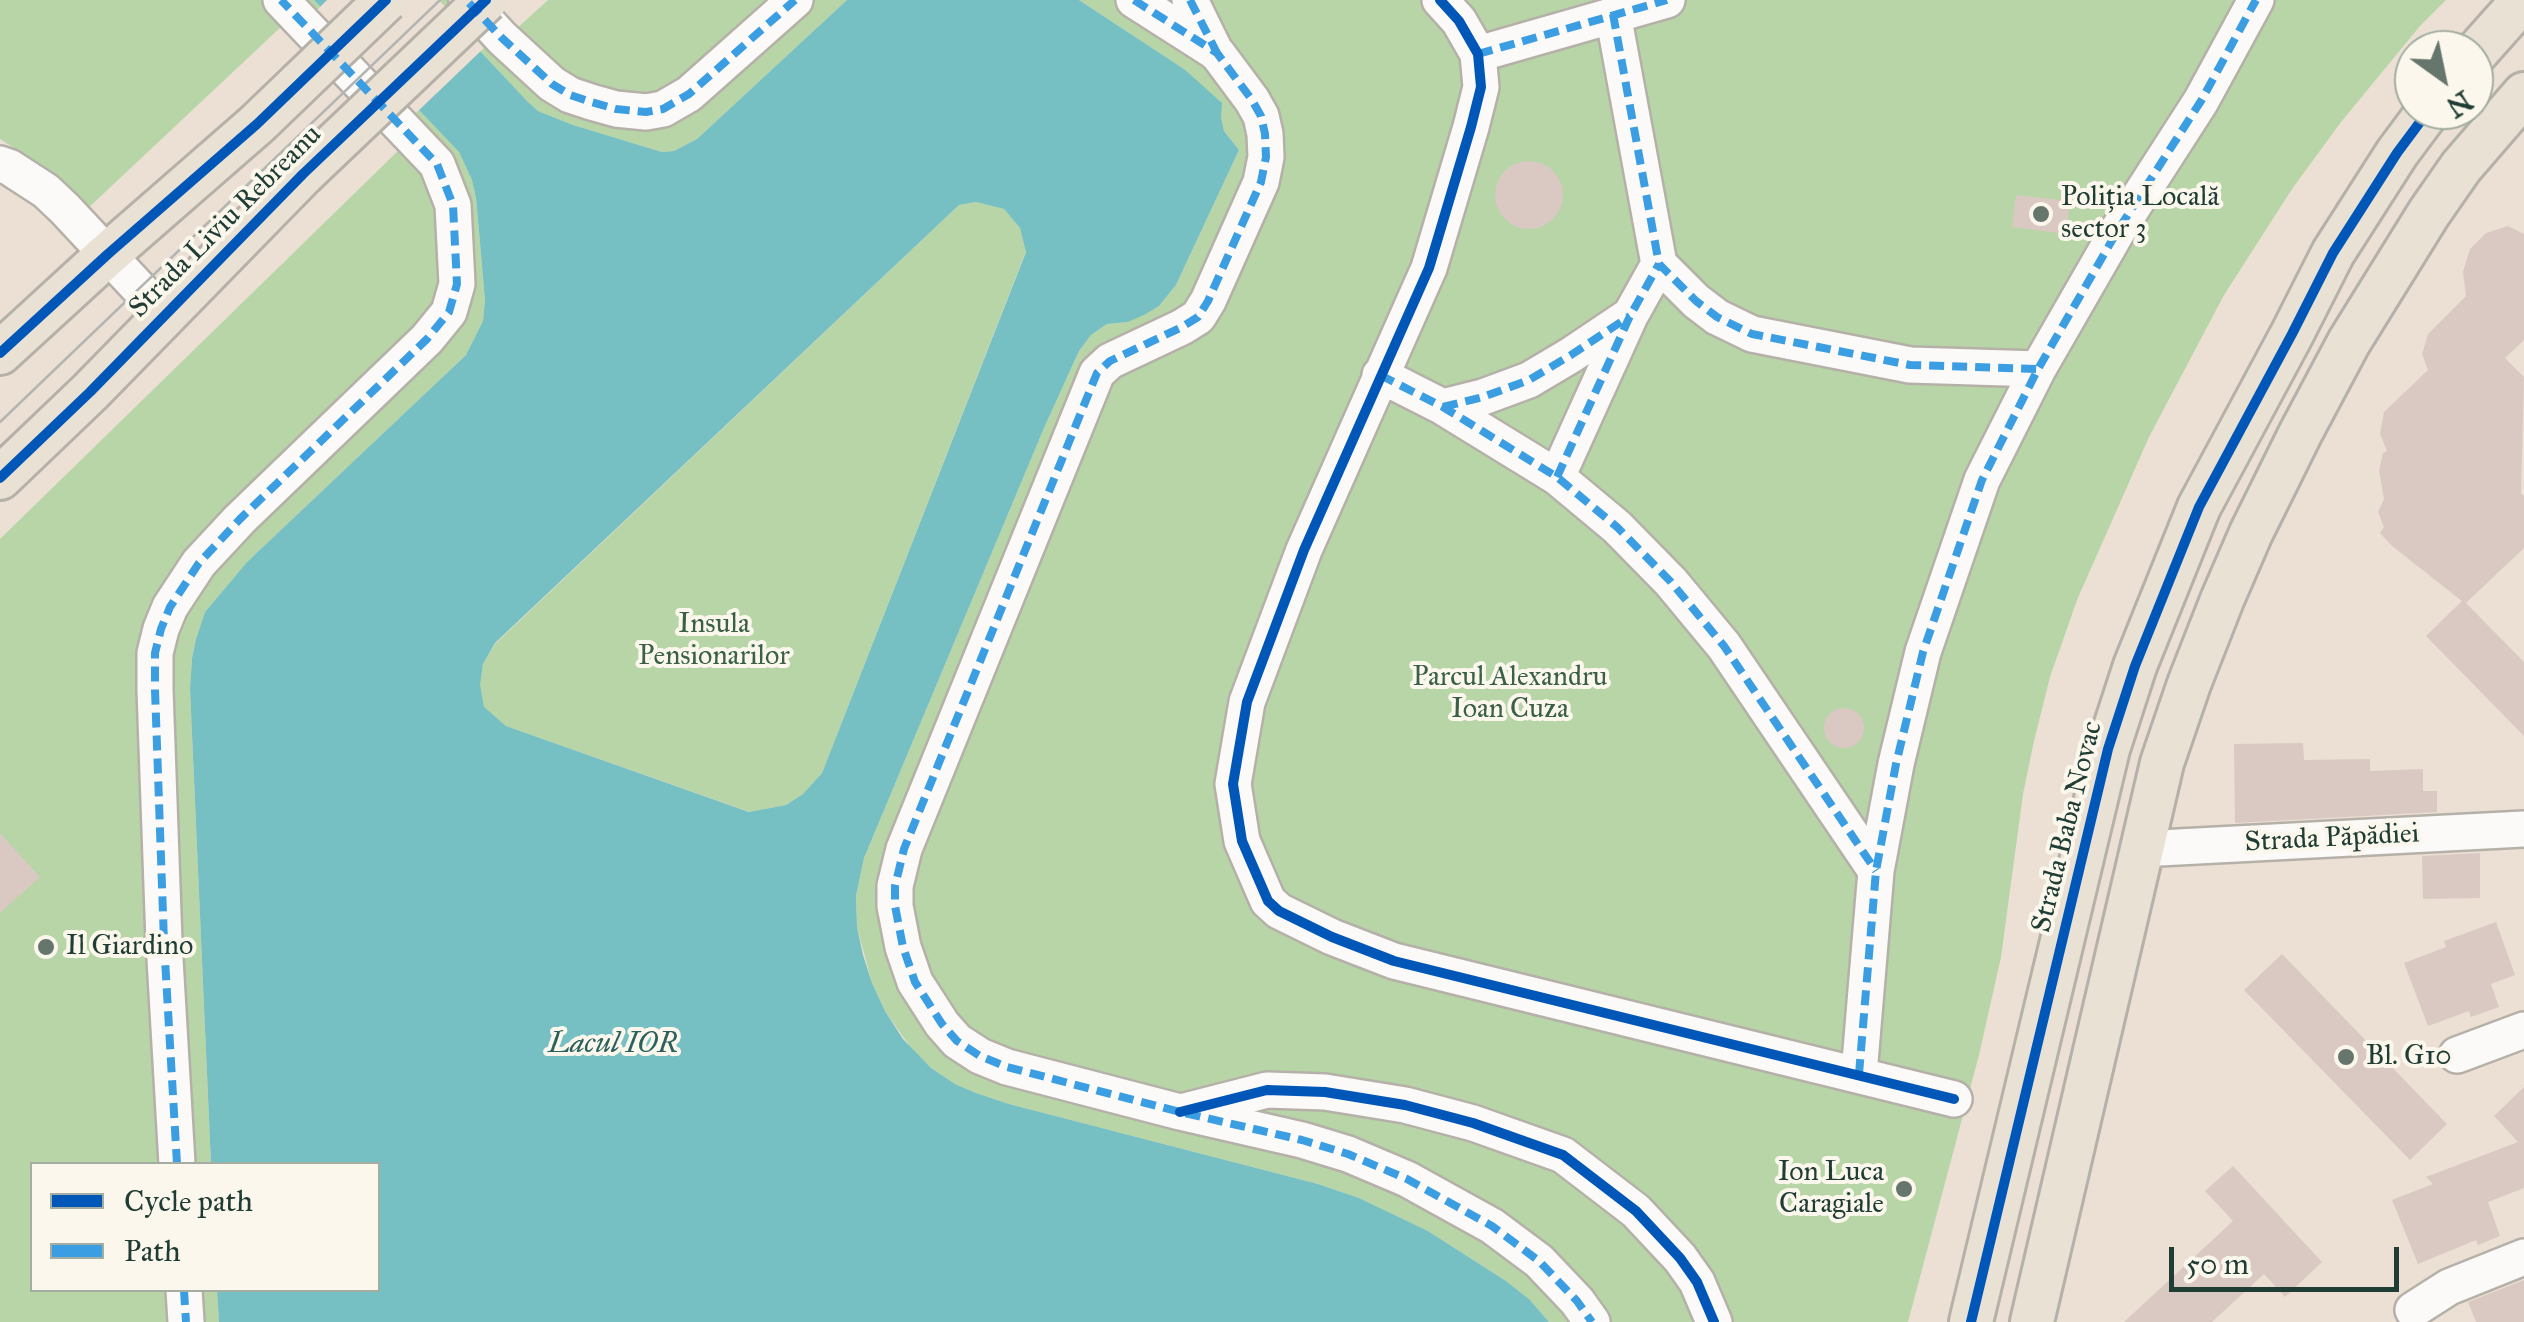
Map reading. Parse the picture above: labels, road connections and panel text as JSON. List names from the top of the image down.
{
  "streets": {
    "main road": ["Strada Liviu Rebreanu", "Strada Baba Novac"],
    "street": ["Strada Păpădiei"]
  },
  "water": ["Lacul IOR"],
  "parks": ["Insula Pensionarilor", "Parcul Alexandru Ioan Cuza"],
  "places": [
    "Poliția Locală sector 3",
    "Il Giardino",
    "Bl. G10",
    "Ion Luca Caragiale"
  ],
  "legend": ["Cycle path", "Path"],
  "scale_bar": "50 m",
  "north": "bottom right"
}
